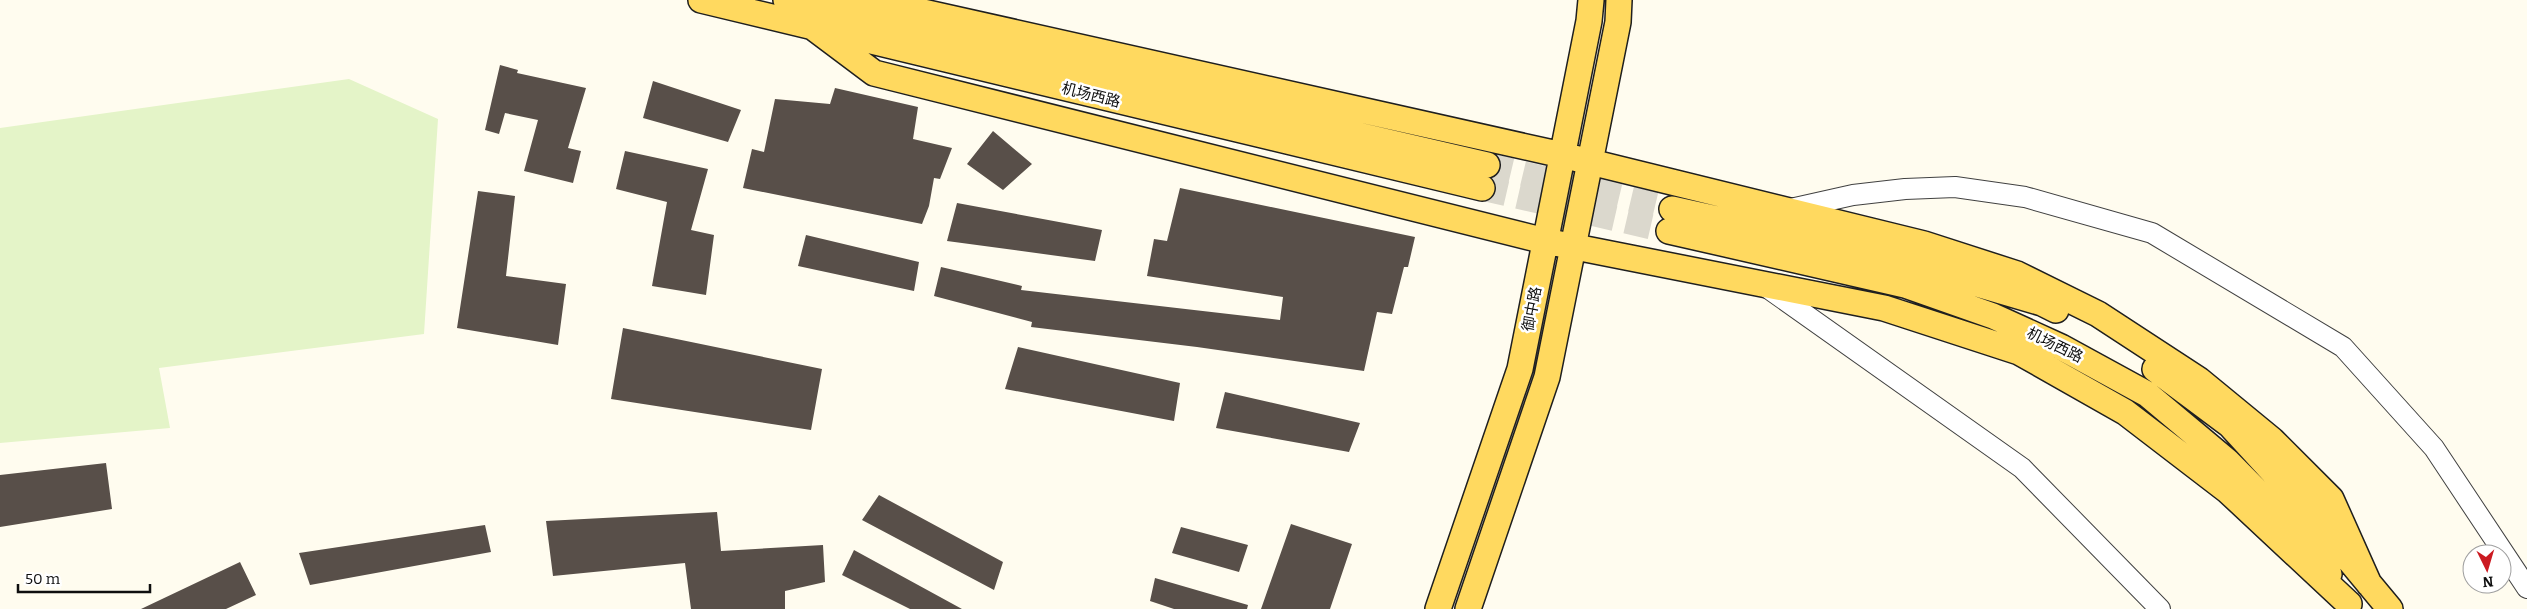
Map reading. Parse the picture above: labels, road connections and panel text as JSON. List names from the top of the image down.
{
  "streets": {
    "main road": ["机场西路", "御中路"]
  },
  "scale_bar": "50 m",
  "north": "bottom"
}
